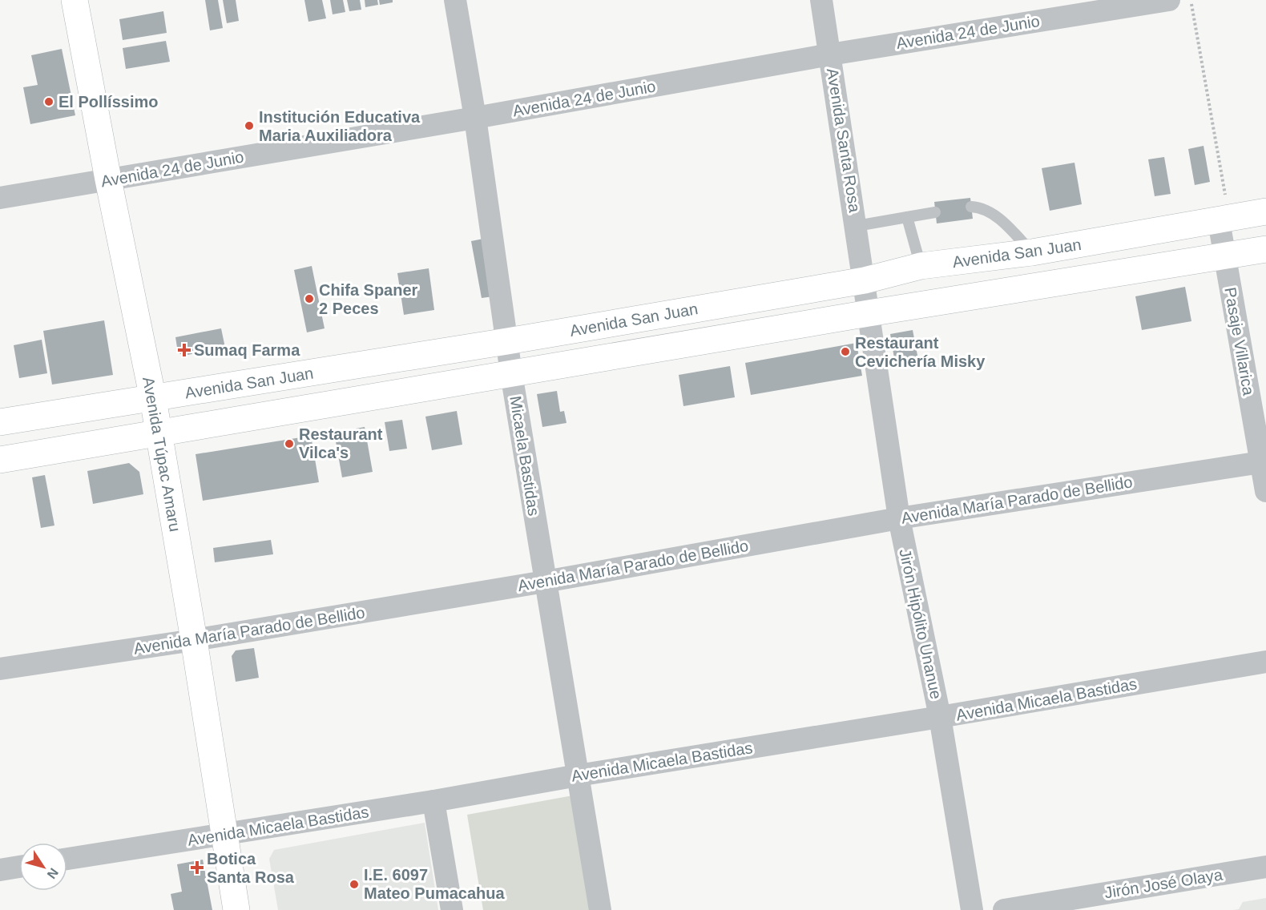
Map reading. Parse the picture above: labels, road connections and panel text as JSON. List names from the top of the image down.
{
  "streets": {
    "main road": ["Avenida San Juan", "Avenida Túpac Amaru"],
    "street": [
      "Avenida 24 de Junio",
      "Avenida Santa Rosa",
      "Pasaje Villarica",
      "Micaela Bastidas",
      "Avenida María Parado de Bellido",
      "Jirón Hipólito Unanue",
      "Avenida Micaela Bastidas",
      "Jirón José Olaya"
    ]
  },
  "crossings": [
    ["Avenida 24 de Junio", "Avenida Santa Rosa"],
    ["Avenida 24 de Junio", "Avenida Túpac Amaru"],
    ["Avenida 24 de Junio", "Micaela Bastidas"],
    ["Avenida Santa Rosa", "Avenida San Juan"],
    ["Avenida Santa Rosa", "Jirón Hipólito Unanue"],
    ["Avenida San Juan", "Pasaje Villarica"],
    ["Avenida San Juan", "Avenida Túpac Amaru"],
    ["Avenida San Juan", "Micaela Bastidas"],
    ["Avenida San Juan", "Jirón Hipólito Unanue"],
    ["Pasaje Villarica", "Avenida María Parado de Bellido"],
    ["Avenida Túpac Amaru", "Avenida María Parado de Bellido"],
    ["Avenida Túpac Amaru", "Avenida Micaela Bastidas"],
    ["Micaela Bastidas", "Avenida María Parado de Bellido"],
    ["Micaela Bastidas", "Avenida Micaela Bastidas"],
    ["Avenida María Parado de Bellido", "Jirón Hipólito Unanue"],
    ["Jirón Hipólito Unanue", "Avenida Micaela Bastidas"]
  ],
  "places": {
    "other": [
      "El Pollíssimo",
      "Institución Educativa Maria Auxiliadora",
      "Chifa Spaner 2 Peces",
      "Restaurant Cevichería Misky",
      "Restaurant Vilca's",
      "I.E. 6097 Mateo Pumacahua"
    ],
    "health": ["Sumaq Farma", "Botica Santa Rosa"]
  },
  "north": "bottom right"
}
